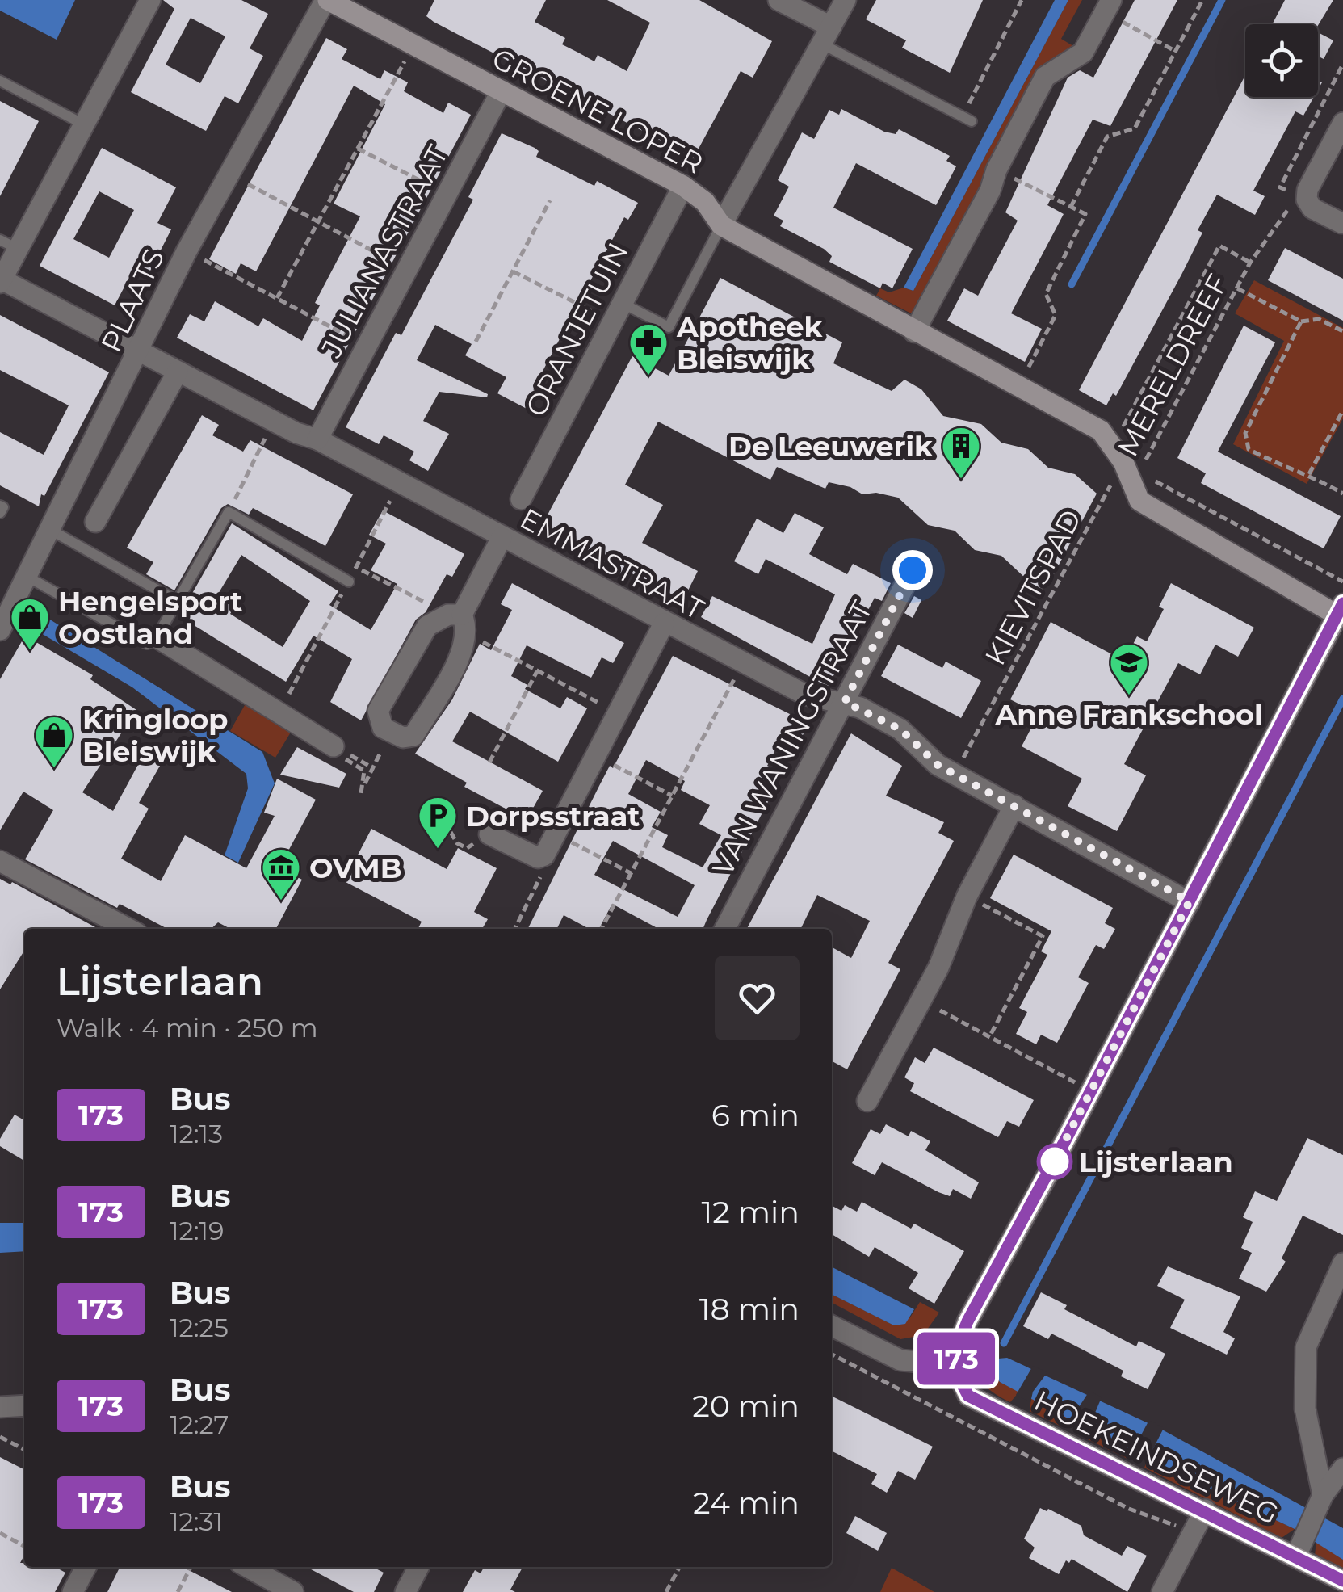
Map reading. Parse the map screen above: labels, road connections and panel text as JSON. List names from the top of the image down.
{
  "streets": {
    "street": [
      "GROENE LOPER",
      "JULIANASTRAAT",
      "PLAATS",
      "ORANJETUIN",
      "EMMASTRAAT",
      "VAN WANINGSTRAAT",
      "HOEKEINDSEWEG"
    ],
    "path": ["MERELDREEF", "KIEVITSPAD"]
  },
  "crossings": [
    ["GROENE LOPER", "JULIANASTRAAT"],
    ["GROENE LOPER", "PLAATS"],
    ["GROENE LOPER", "ORANJETUIN"],
    ["GROENE LOPER", "MERELDREEF"],
    ["GROENE LOPER", "KIEVITSPAD"],
    ["JULIANASTRAAT", "EMMASTRAAT"],
    ["PLAATS", "EMMASTRAAT"],
    ["MERELDREEF", "KIEVITSPAD"],
    ["EMMASTRAAT", "KIEVITSPAD"],
    ["EMMASTRAAT", "VAN WANINGSTRAAT"]
  ],
  "places": {
    "pharmacy": ["Apotheek Bleiswijk"],
    "building": ["De Leeuwerik"],
    "shop": ["Hengelsport Oostland", "Kringloop Bleiswijk"],
    "school or university": ["Anne Frankschool"],
    "parking": ["Dorpsstraat"],
    "museum": ["OVMB"],
    "other": ["Lijsterlaan"]
  },
  "lines": ["bus line 173"],
  "page": {
    "on_map": "173",
    "heading": ["Lijsterlaan", "Walk · 4 min · 250 m"],
    "list": [
      {
        "mark": "173",
        "name": "Bus",
        "note": "12:13",
        "value": "6 min"
      },
      {
        "mark": "173",
        "name": "Bus",
        "note": "12:19",
        "value": "12 min"
      },
      {
        "mark": "173",
        "name": "Bus",
        "note": "12:25",
        "value": "18 min"
      },
      {
        "mark": "173",
        "name": "Bus",
        "note": "12:27",
        "value": "20 min"
      },
      {
        "mark": "173",
        "name": "Bus",
        "note": "12:31",
        "value": "24 min"
      }
    ]
  }
}
